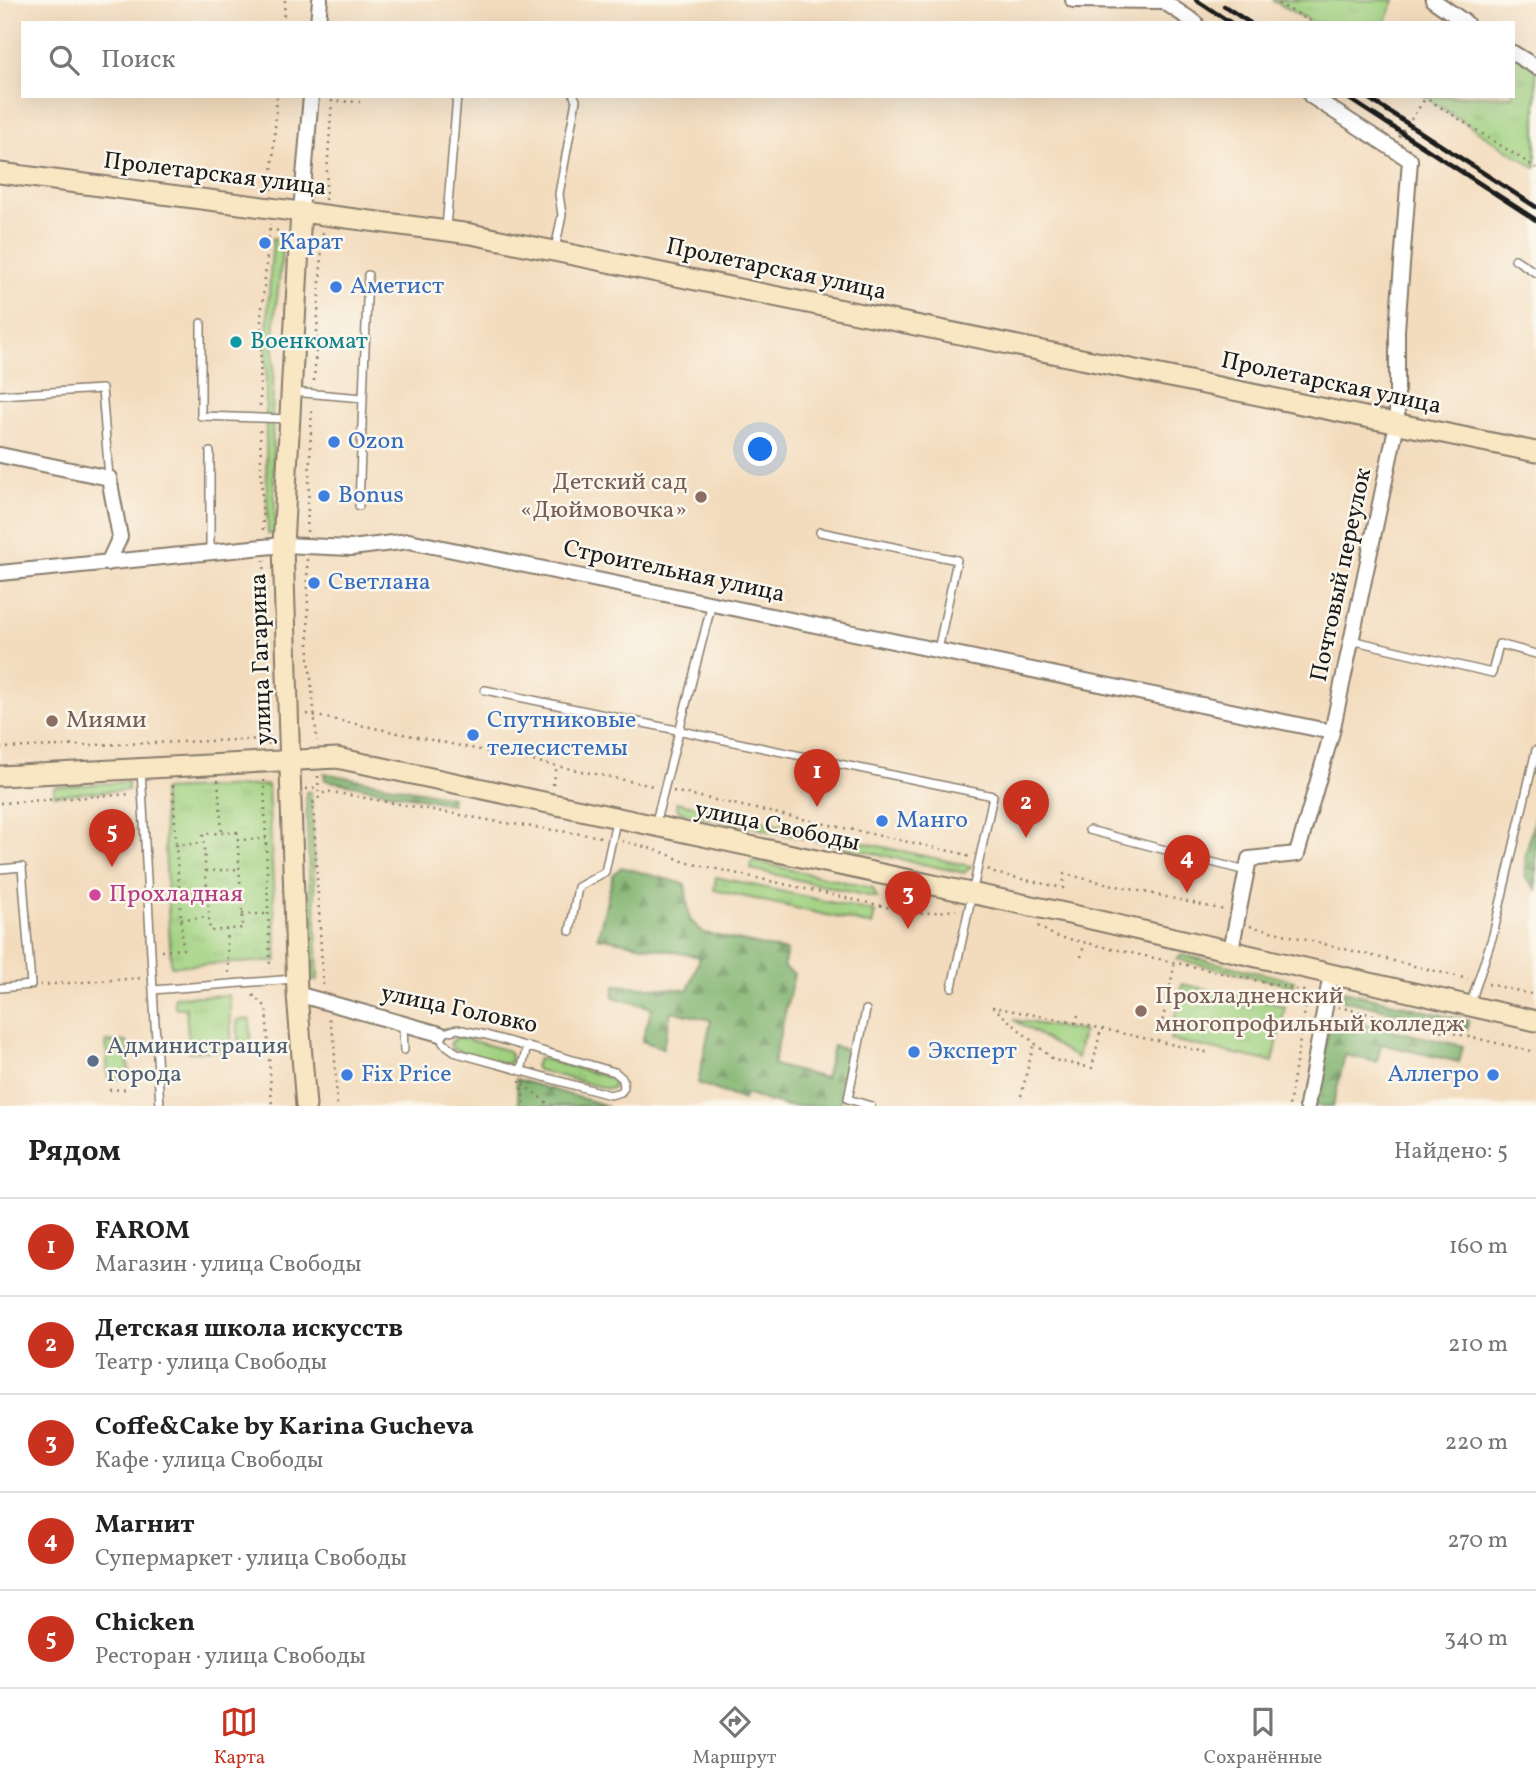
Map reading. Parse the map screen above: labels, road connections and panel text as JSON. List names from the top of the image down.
{
  "streets": {
    "street": [
      "Пролетарская улица",
      "Строительная улица",
      "Почтовый переулок",
      "улица Гагарина",
      "улица Свободы",
      "улица Головко"
    ]
  },
  "crossings": [
    ["Пролетарская улица", "Почтовый переулок"],
    ["Пролетарская улица", "улица Гагарина"],
    ["Строительная улица", "Почтовый переулок"],
    ["Строительная улица", "улица Гагарина"],
    ["улица Гагарина", "улица Свободы"],
    ["улица Гагарина", "улица Головко"]
  ],
  "places": [
    "Карат",
    "Аметист",
    "Военкомат",
    "Ozon",
    "Bonus",
    "Детский сад «Дюймовочка»",
    "Светлана",
    "Миями",
    "Спутниковые телесистемы",
    "Манго",
    "Прохладная",
    "Прохладненский многопрофильный колледж",
    "Эксперт",
    "Администрация города",
    "Fix Price",
    "Аллегро"
  ],
  "page": {
    "search": "Поиск",
    "pins": [
      "1",
      "2",
      "5",
      "4",
      "3"
    ],
    "heading": ["Рядом", "Найдено: 5"],
    "list": [
      {
        "mark": "1",
        "name": "FAROM",
        "note": "Магазин · улица Свободы",
        "value": "160 m"
      },
      {
        "mark": "2",
        "name": "Детская школа искусств",
        "note": "Театр · улица Свободы",
        "value": "210 m"
      },
      {
        "mark": "3",
        "name": "Coffe&Cake by Karina Gucheva",
        "note": "Кафе · улица Свободы",
        "value": "220 m"
      },
      {
        "mark": "4",
        "name": "Магнит",
        "note": "Супермаркет · улица Свободы",
        "value": "270 m"
      },
      {
        "mark": "5",
        "name": "Chicken",
        "note": "Ресторан · улица Свободы",
        "value": "340 m"
      }
    ],
    "nav": ["Карта", "Маршрут", "Сохранённые"]
  }
}
